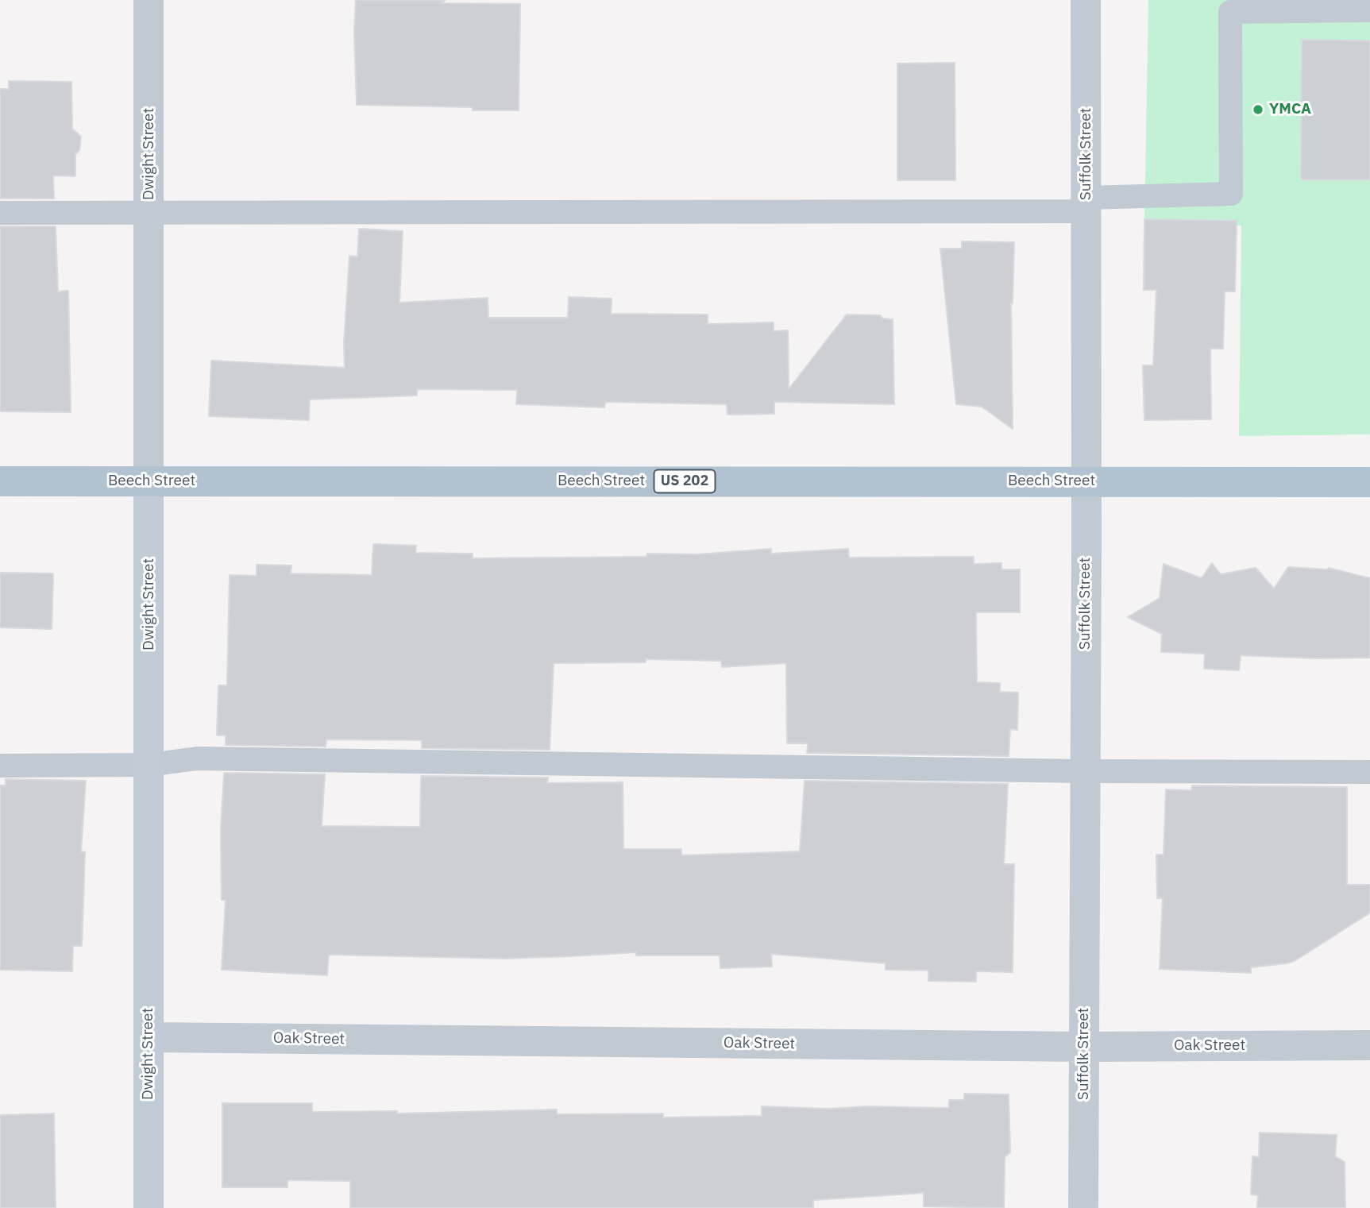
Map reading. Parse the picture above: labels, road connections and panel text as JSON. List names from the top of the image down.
{
  "streets": {
    "main road": ["Dwight Street", "Beech Street", "US 202"],
    "street": ["Suffolk Street", "Oak Street"]
  },
  "crossings": [
    ["Dwight Street", "Beech Street"],
    ["Dwight Street", "Oak Street"],
    ["Suffolk Street", "Beech Street"],
    ["Suffolk Street", "Oak Street"]
  ],
  "places": ["YMCA"]
}
